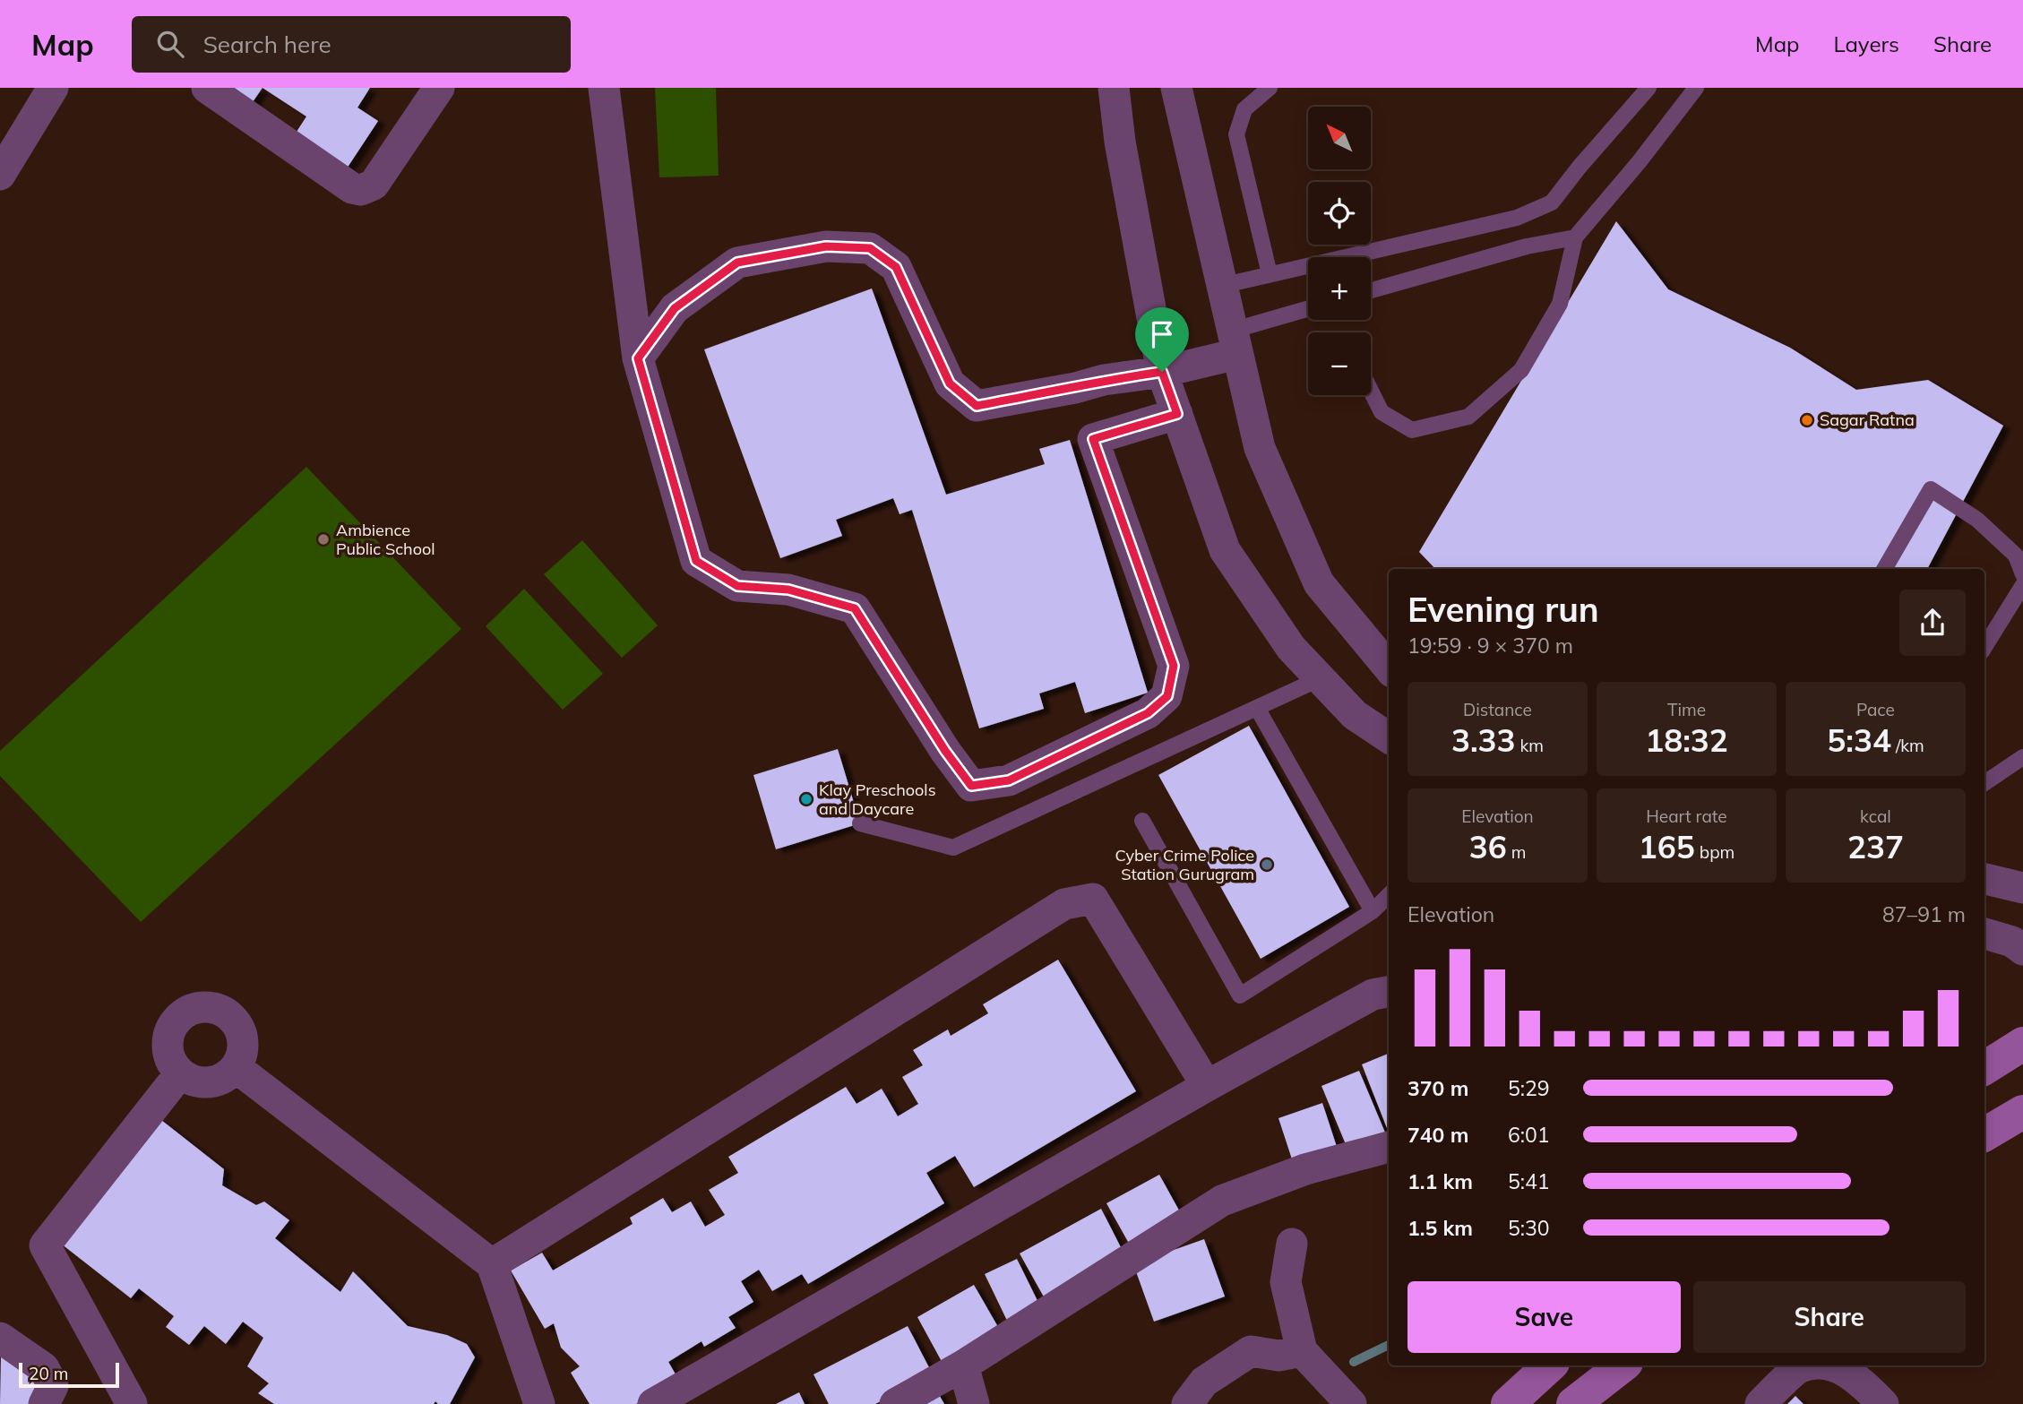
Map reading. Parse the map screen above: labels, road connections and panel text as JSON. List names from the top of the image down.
{
  "places": [
    "Sagar Ratna",
    "Ambience Public School",
    "Klay Preschools and Daycare",
    "Cyber Crime Police Station Gurugram"
  ],
  "scale_bar": "20 m",
  "north": "top left",
  "page": {
    "header": "Map",
    "search": "Search here",
    "nav": ["Map", "Layers", "Share"],
    "map_buttons": ["+", "−"],
    "heading": ["Evening run", "19:59 · 9 × 370 m"],
    "stats": [
      ["Distance", "3.33 km"],
      ["Time", "18:32"],
      ["Pace", "5:34 /km"],
      ["Elevation", "36 m"],
      ["Heart rate", "165 bpm"],
      ["kcal", "237"]
    ],
    "chart": ["Elevation", "87–91 m"],
    "list": [
      {
        "name": "370 m",
        "note": "5:29"
      },
      {
        "name": "740 m",
        "note": "6:01"
      },
      {
        "name": "1.1 km",
        "note": "5:41"
      },
      {
        "name": "1.5 km",
        "note": "5:30"
      }
    ],
    "buttons": ["Save", "Share"],
    "scale": "20 m"
  }
}
